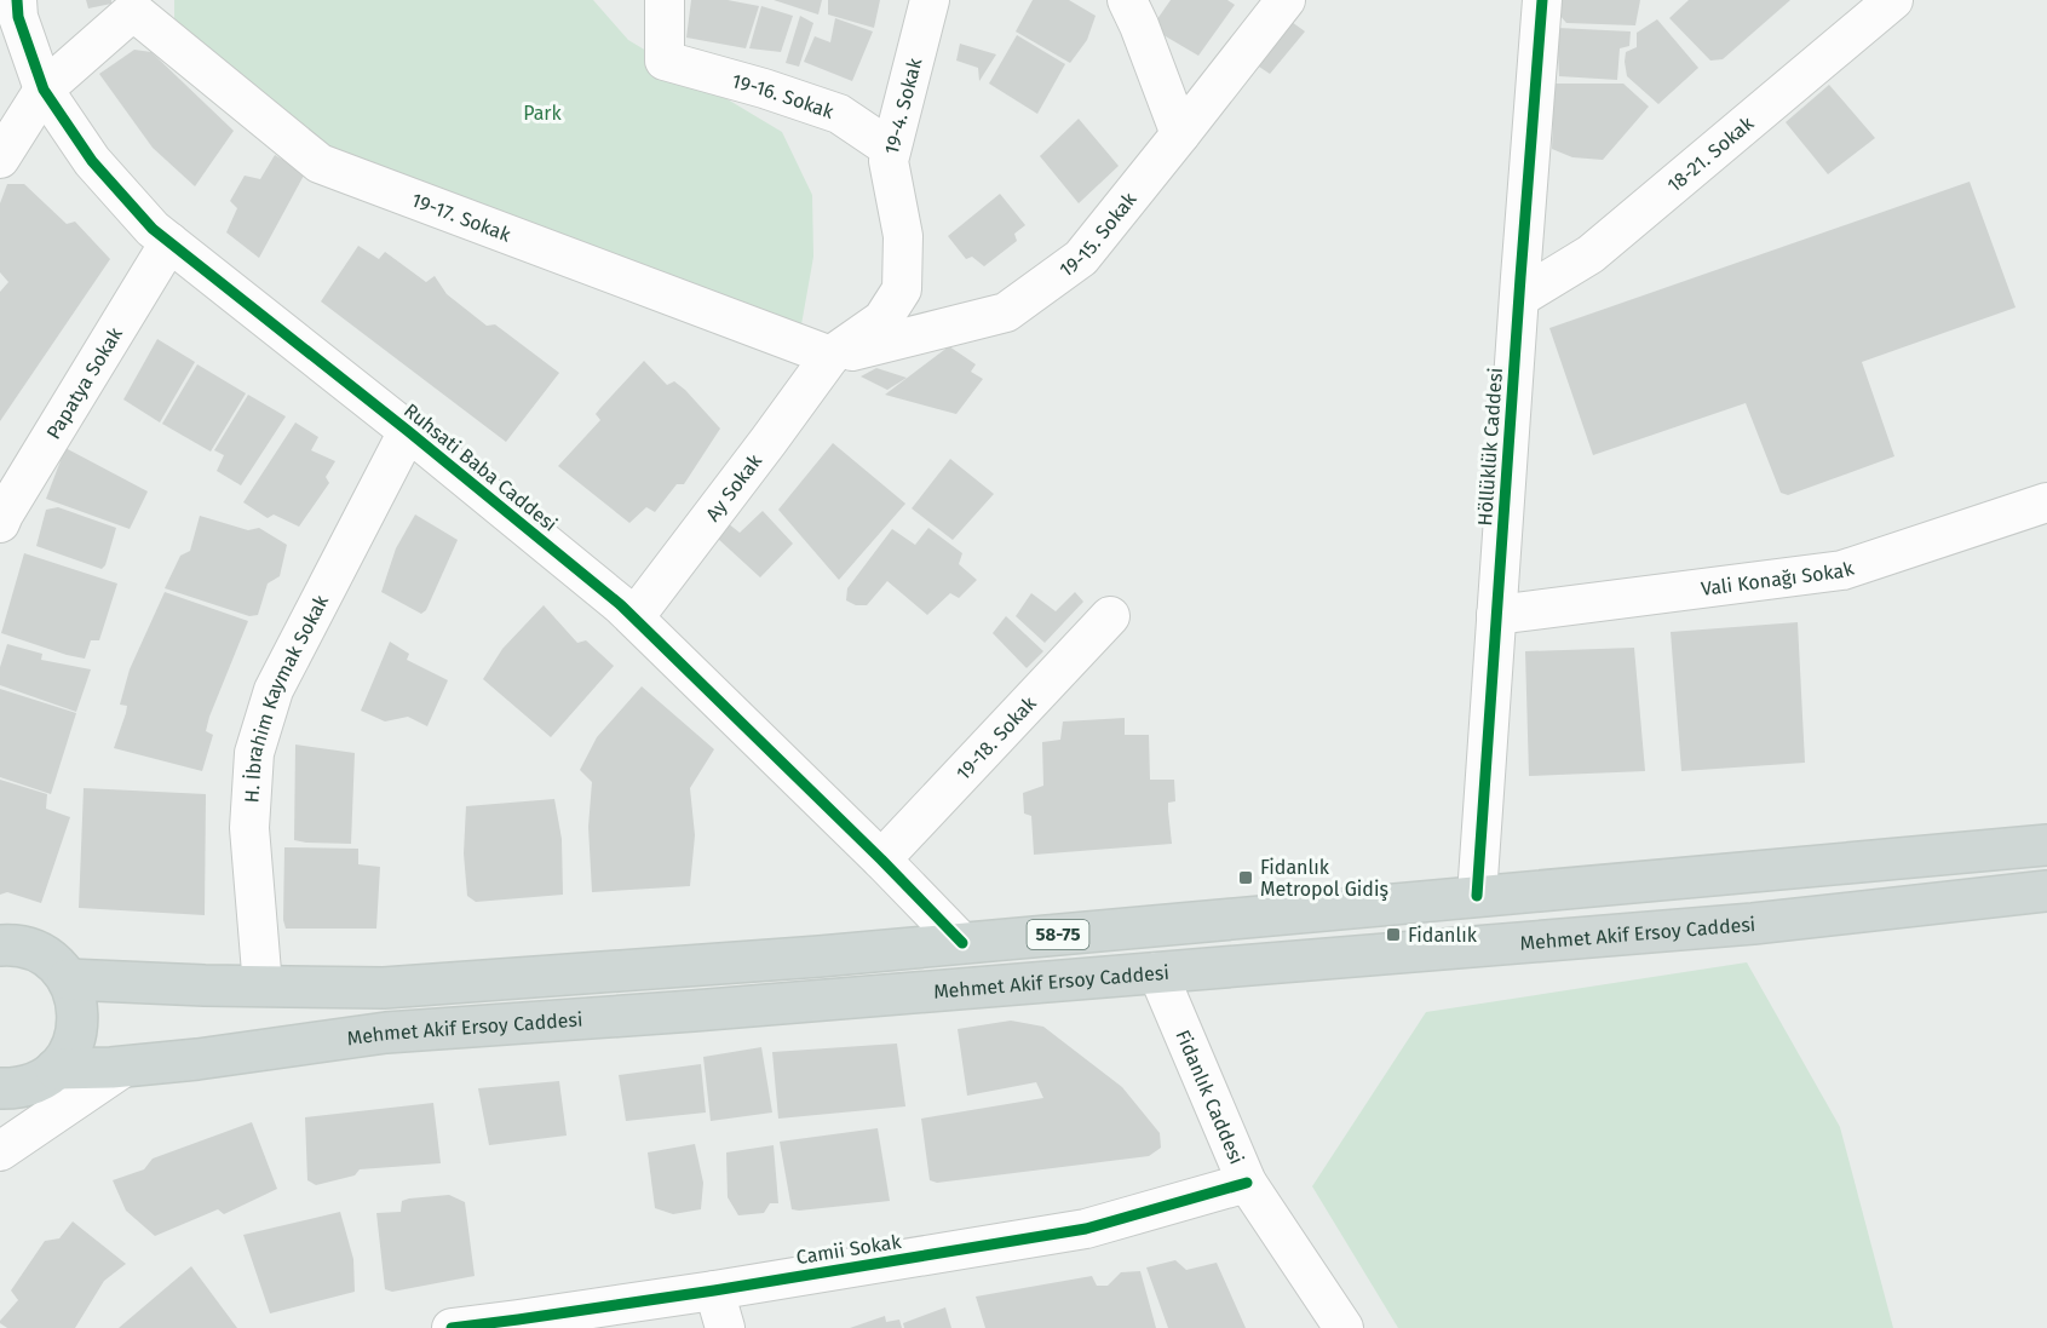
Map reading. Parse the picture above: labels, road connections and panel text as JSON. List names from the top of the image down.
{
  "streets": {
    "main road": ["Mehmet Akif Ersoy Caddesi", "58-75"],
    "street": [
      "19-16. Sokak",
      "19-4. Sokak",
      "18-21. Sokak",
      "19-17. Sokak",
      "19-15. Sokak",
      "Papatya Sokak",
      "Höllüklük Caddesi",
      "Ruhsati Baba Caddesi",
      "Ay Sokak",
      "Vali Konağı Sokak",
      "H. İbrahim Kaymak Sokak",
      "19-18. Sokak",
      "Fidanlık Caddesi",
      "Camii Sokak"
    ]
  },
  "crossings": [
    ["19-16. Sokak", "19-4. Sokak"],
    ["19-4. Sokak", "19-17. Sokak"],
    ["19-4. Sokak", "19-15. Sokak"],
    ["19-4. Sokak", "Ay Sokak"],
    ["18-21. Sokak", "Höllüklük Caddesi"],
    ["19-17. Sokak", "19-15. Sokak"],
    ["19-17. Sokak", "Ruhsati Baba Caddesi"],
    ["19-17. Sokak", "Ay Sokak"],
    ["19-15. Sokak", "Ay Sokak"],
    ["Papatya Sokak", "Ruhsati Baba Caddesi"],
    ["Höllüklük Caddesi", "Vali Konağı Sokak"],
    ["Höllüklük Caddesi", "58-75"],
    ["Ruhsati Baba Caddesi", "Ay Sokak"],
    ["Ruhsati Baba Caddesi", "H. İbrahim Kaymak Sokak"],
    ["Ruhsati Baba Caddesi", "19-18. Sokak"],
    ["Ruhsati Baba Caddesi", "58-75"],
    ["H. İbrahim Kaymak Sokak", "58-75"],
    ["Mehmet Akif Ersoy Caddesi", "Fidanlık Caddesi"],
    ["Fidanlık Caddesi", "Camii Sokak"]
  ],
  "parks": ["Park"],
  "places": {
    "transit": ["Fidanlık Metropol Gidiş", "Fidanlık"]
  }
}
